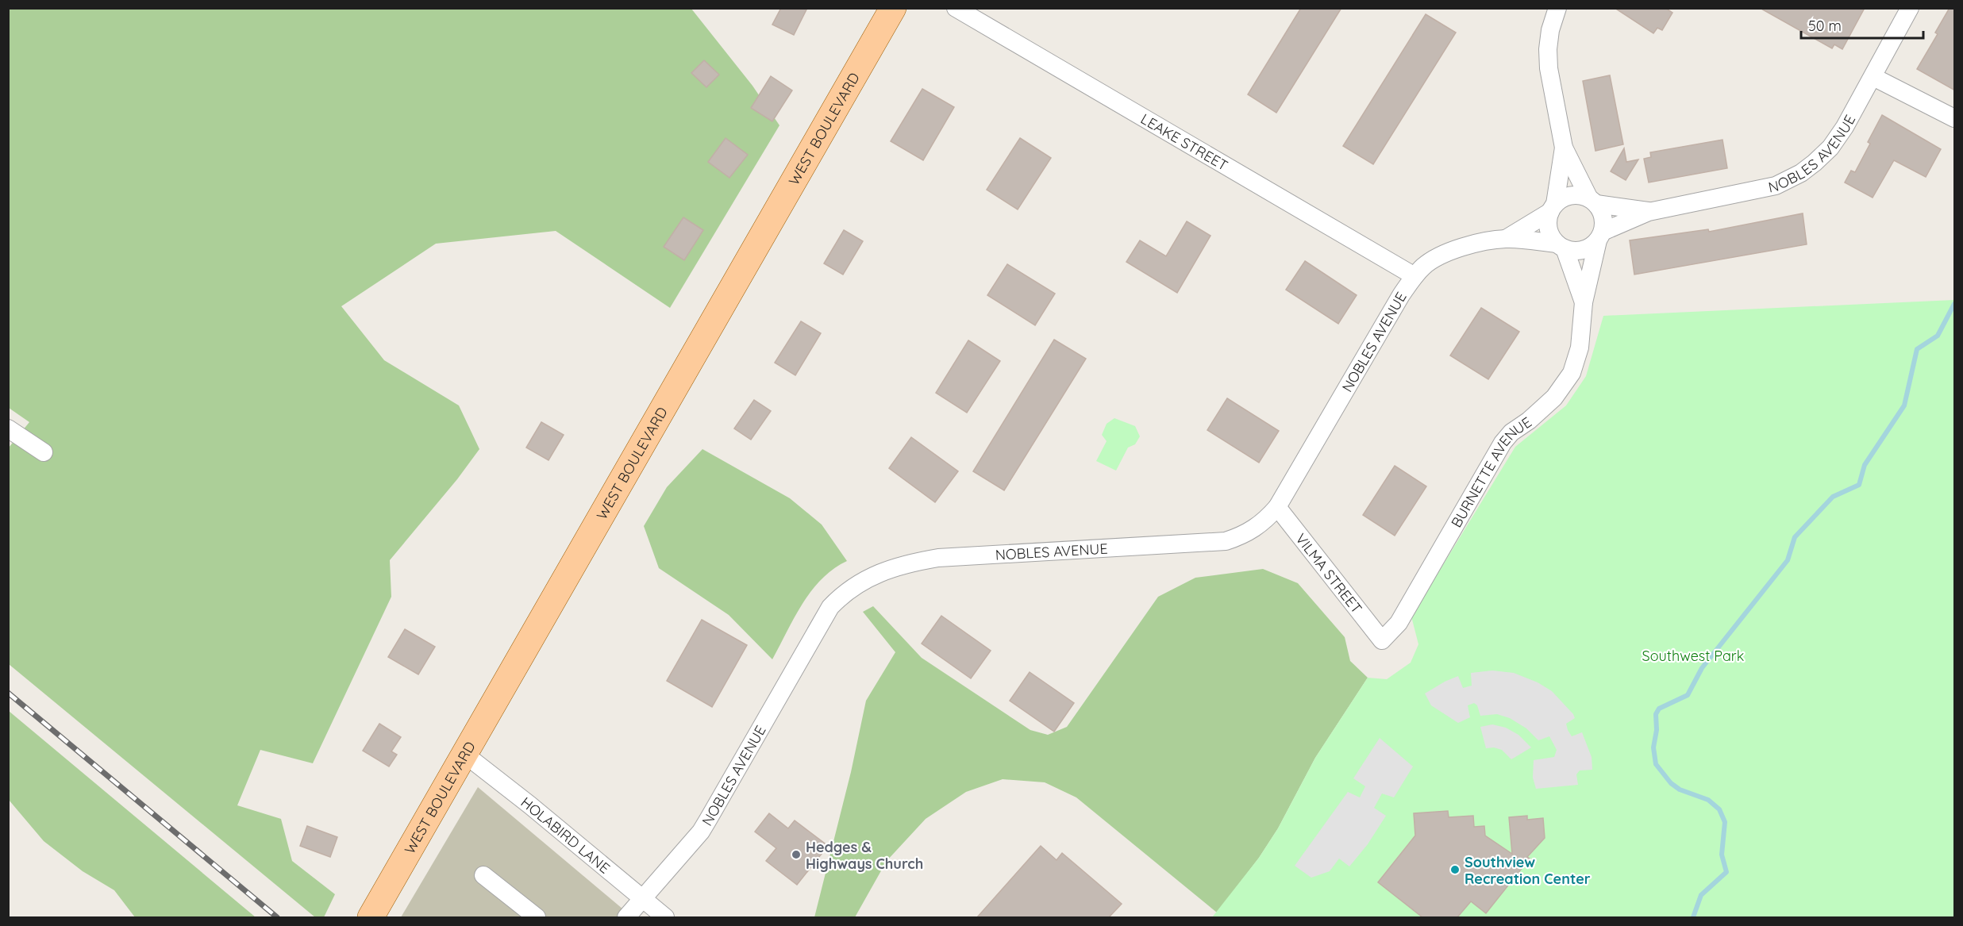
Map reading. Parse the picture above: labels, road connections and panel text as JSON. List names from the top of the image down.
{
  "streets": {
    "main road": ["WEST BOULEVARD"],
    "street": [
      "LEAKE STREET",
      "NOBLES AVENUE",
      "BURNETTE AVENUE",
      "VILMA STREET",
      "HOLABIRD LANE"
    ]
  },
  "crossings": [
    ["WEST BOULEVARD", "HOLABIRD LANE"],
    ["LEAKE STREET", "NOBLES AVENUE"],
    ["NOBLES AVENUE", "BURNETTE AVENUE"],
    ["NOBLES AVENUE", "VILMA STREET"],
    ["NOBLES AVENUE", "HOLABIRD LANE"],
    ["BURNETTE AVENUE", "VILMA STREET"]
  ],
  "parks": ["Southwest Park"],
  "places": ["Hedges & Highways Church", "Southview Recreation Center"],
  "scale_bar": "50 m"
}
